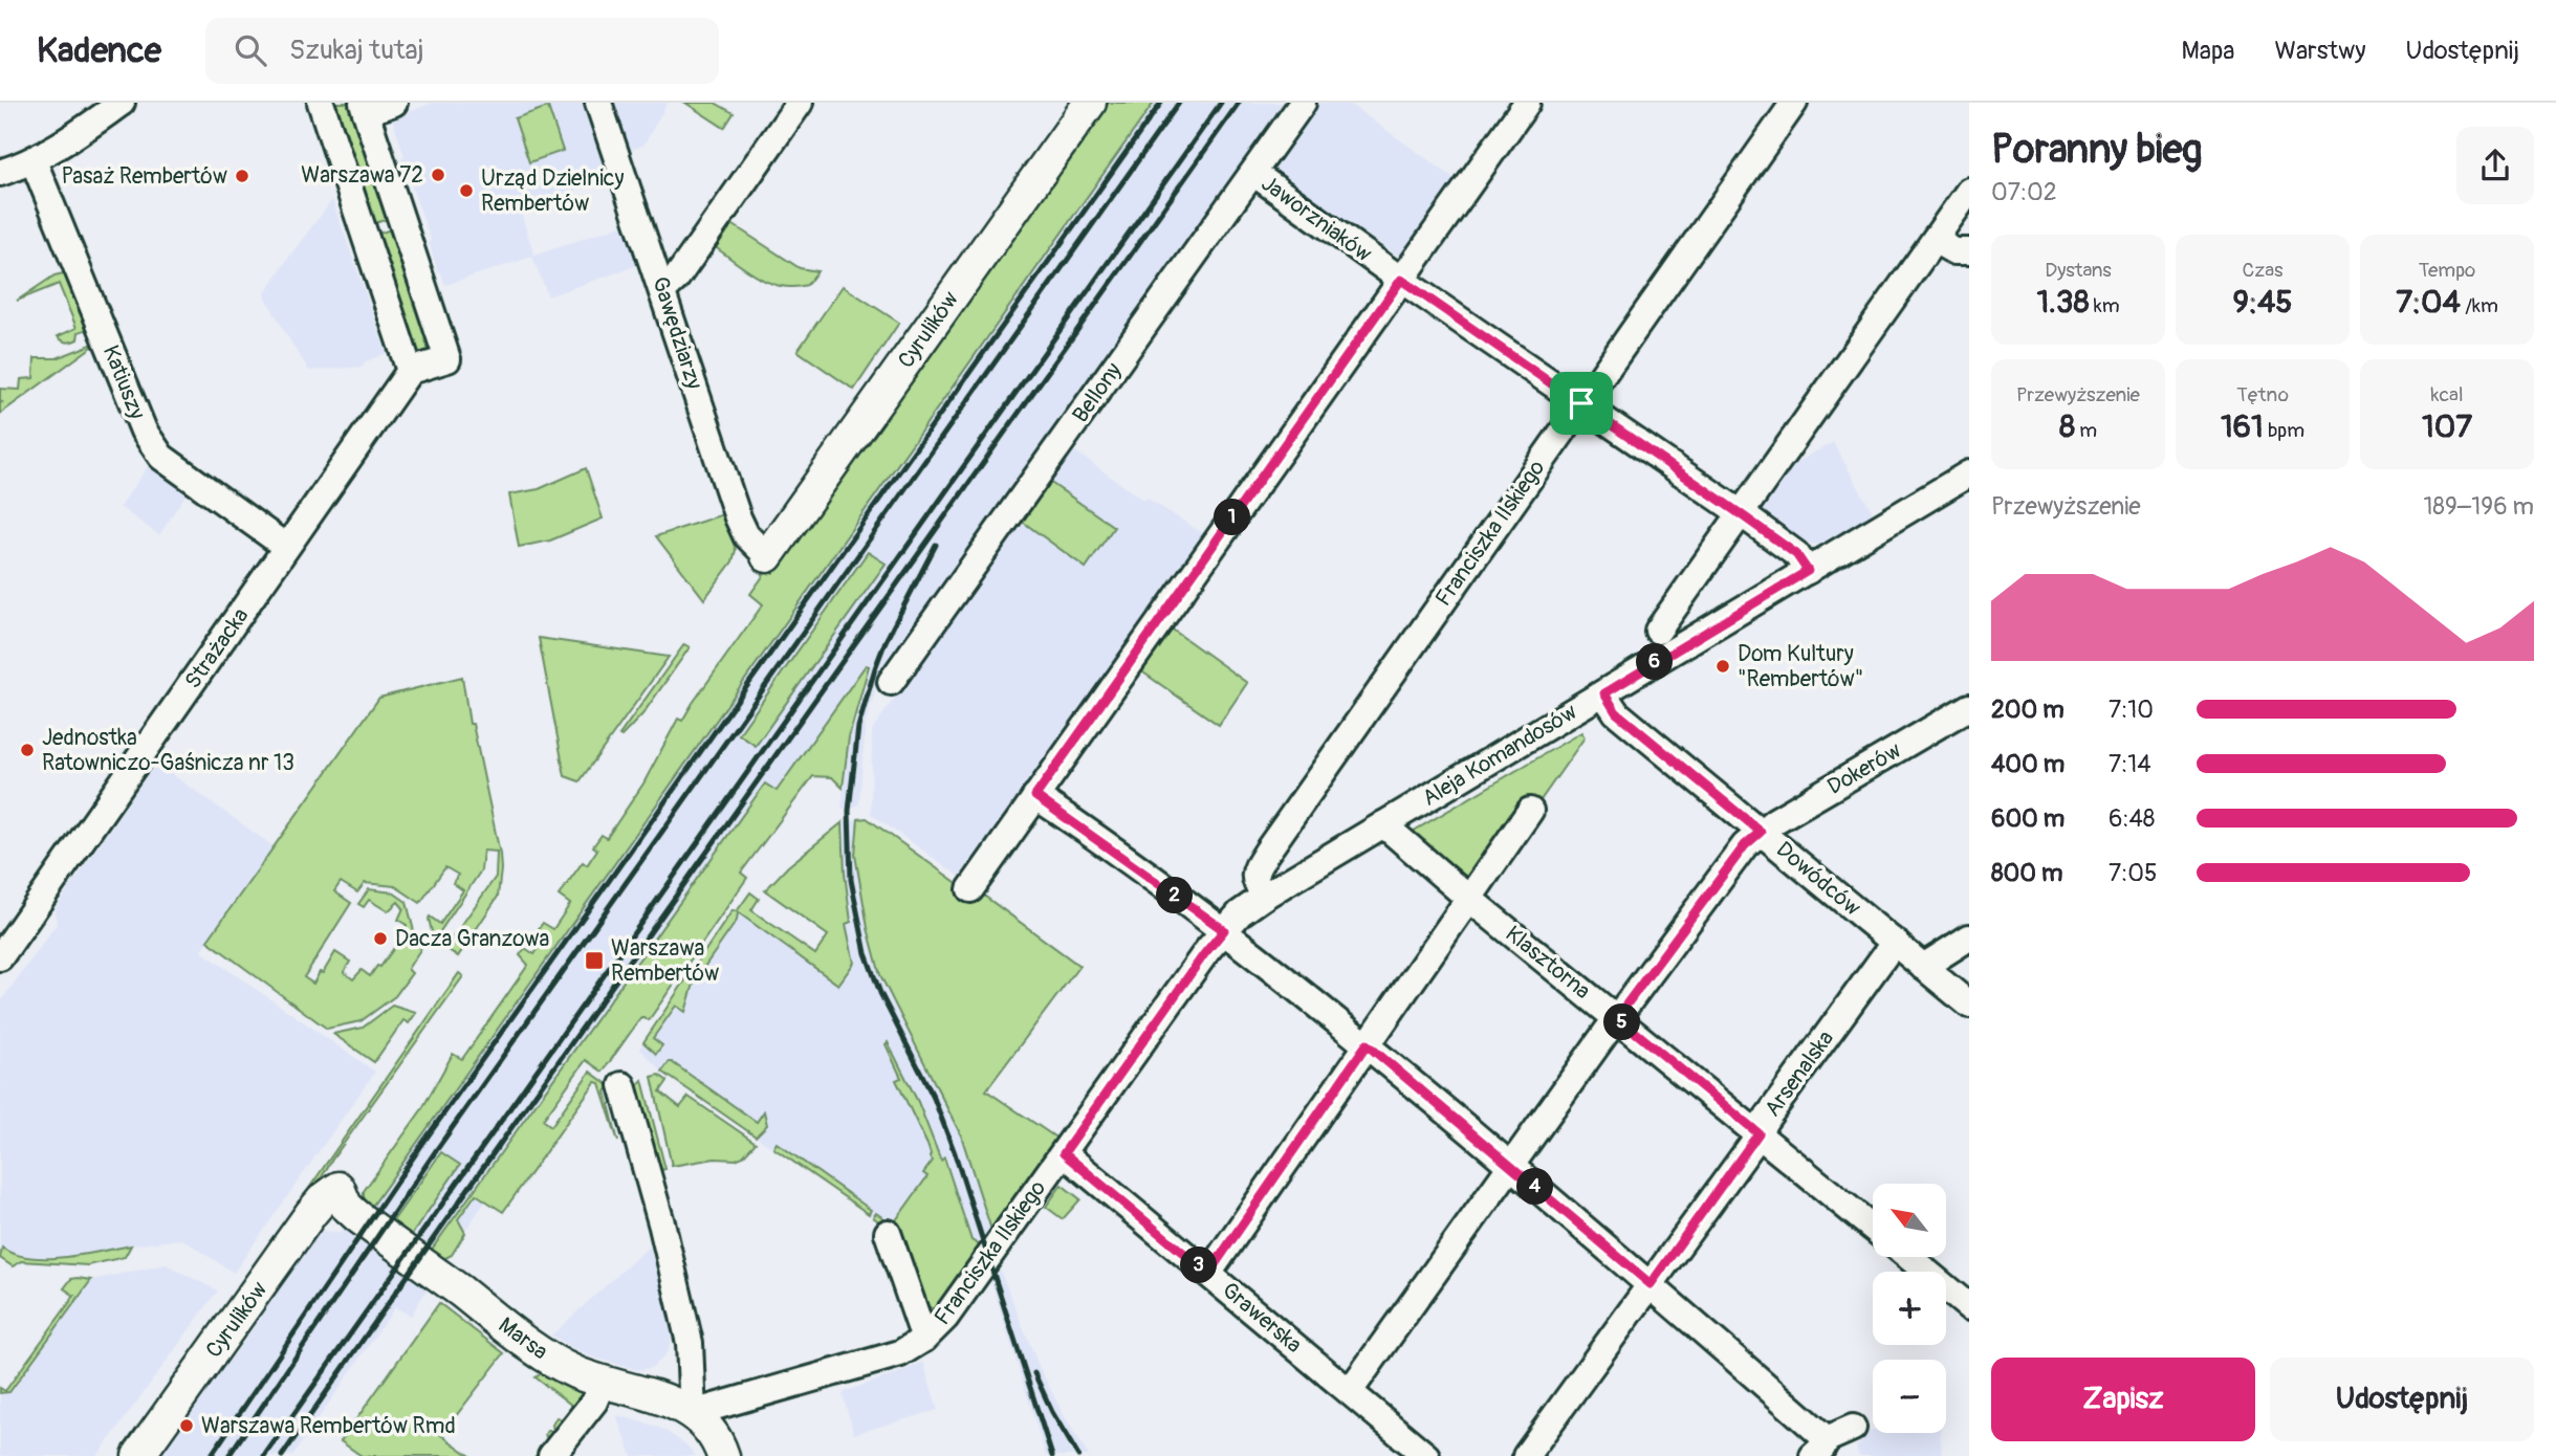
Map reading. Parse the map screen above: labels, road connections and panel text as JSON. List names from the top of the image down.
{
  "streets": {
    "main road": ["Cyrulików", "Marsa"],
    "street": [
      "Jaworzniaków",
      "Gawędziarzy",
      "Katiuszy",
      "Bellony",
      "Franciszka Ilskiego",
      "Strażacka",
      "Aleja Komandosów",
      "Dokerów",
      "Dowódców",
      "Klasztorna",
      "Arsenalska",
      "Grawerska"
    ]
  },
  "crossings": [
    ["Jaworzniaków", "Bellony"],
    ["Jaworzniaków", "Franciszka Ilskiego"],
    ["Jaworzniaków", "Aleja Komandosów"],
    ["Cyrulików", "Gawędziarzy"],
    ["Cyrulików", "Marsa"],
    ["Katiuszy", "Strażacka"],
    ["Franciszka Ilskiego", "Aleja Komandosów"],
    ["Franciszka Ilskiego", "Grawerska"],
    ["Franciszka Ilskiego", "Marsa"],
    ["Aleja Komandosów", "Dowódców"],
    ["Aleja Komandosów", "Klasztorna"],
    ["Dokerów", "Dowódców"],
    ["Dokerów", "Klasztorna"],
    ["Dokerów", "Grawerska"],
    ["Dowódców", "Arsenalska"],
    ["Klasztorna", "Arsenalska"]
  ],
  "places": {
    "other": [
      "Warszawa 72",
      "Pasaż Rembertów",
      "Urząd Dzielnicy Rembertów",
      "Dom Kultury \"Rembertów\"",
      "Jednostka Ratowniczo-Gaśnicza nr 13",
      "Dacza Granzowa",
      "Warszawa Rembertów Rmd"
    ],
    "transit": ["Warszawa Rembertów"]
  },
  "north": "top left",
  "page": {
    "header": "Kadence",
    "search": "Szukaj tutaj",
    "nav": ["Mapa", "Warstwy", "Udostępnij"],
    "heading": ["Poranny bieg", "07:02"],
    "stats": [
      ["Dystans", "1.38 km"],
      ["Czas", "9:45"],
      ["Tempo", "7:04 /km"],
      ["Przewyższenie", "8 m"],
      ["Tętno", "161 bpm"],
      ["kcal", "107"]
    ],
    "chart": ["Przewyższenie", "189–196 m"],
    "pins": [
      "1",
      "6",
      "2",
      "5",
      "4",
      "3"
    ],
    "list": [
      {
        "name": "200 m",
        "note": "7:10"
      },
      {
        "name": "400 m",
        "note": "7:14"
      },
      {
        "name": "600 m",
        "note": "6:48"
      },
      {
        "name": "800 m",
        "note": "7:05"
      }
    ],
    "map_buttons": ["+", "−"],
    "buttons": ["Zapisz", "Udostępnij"]
  }
}
